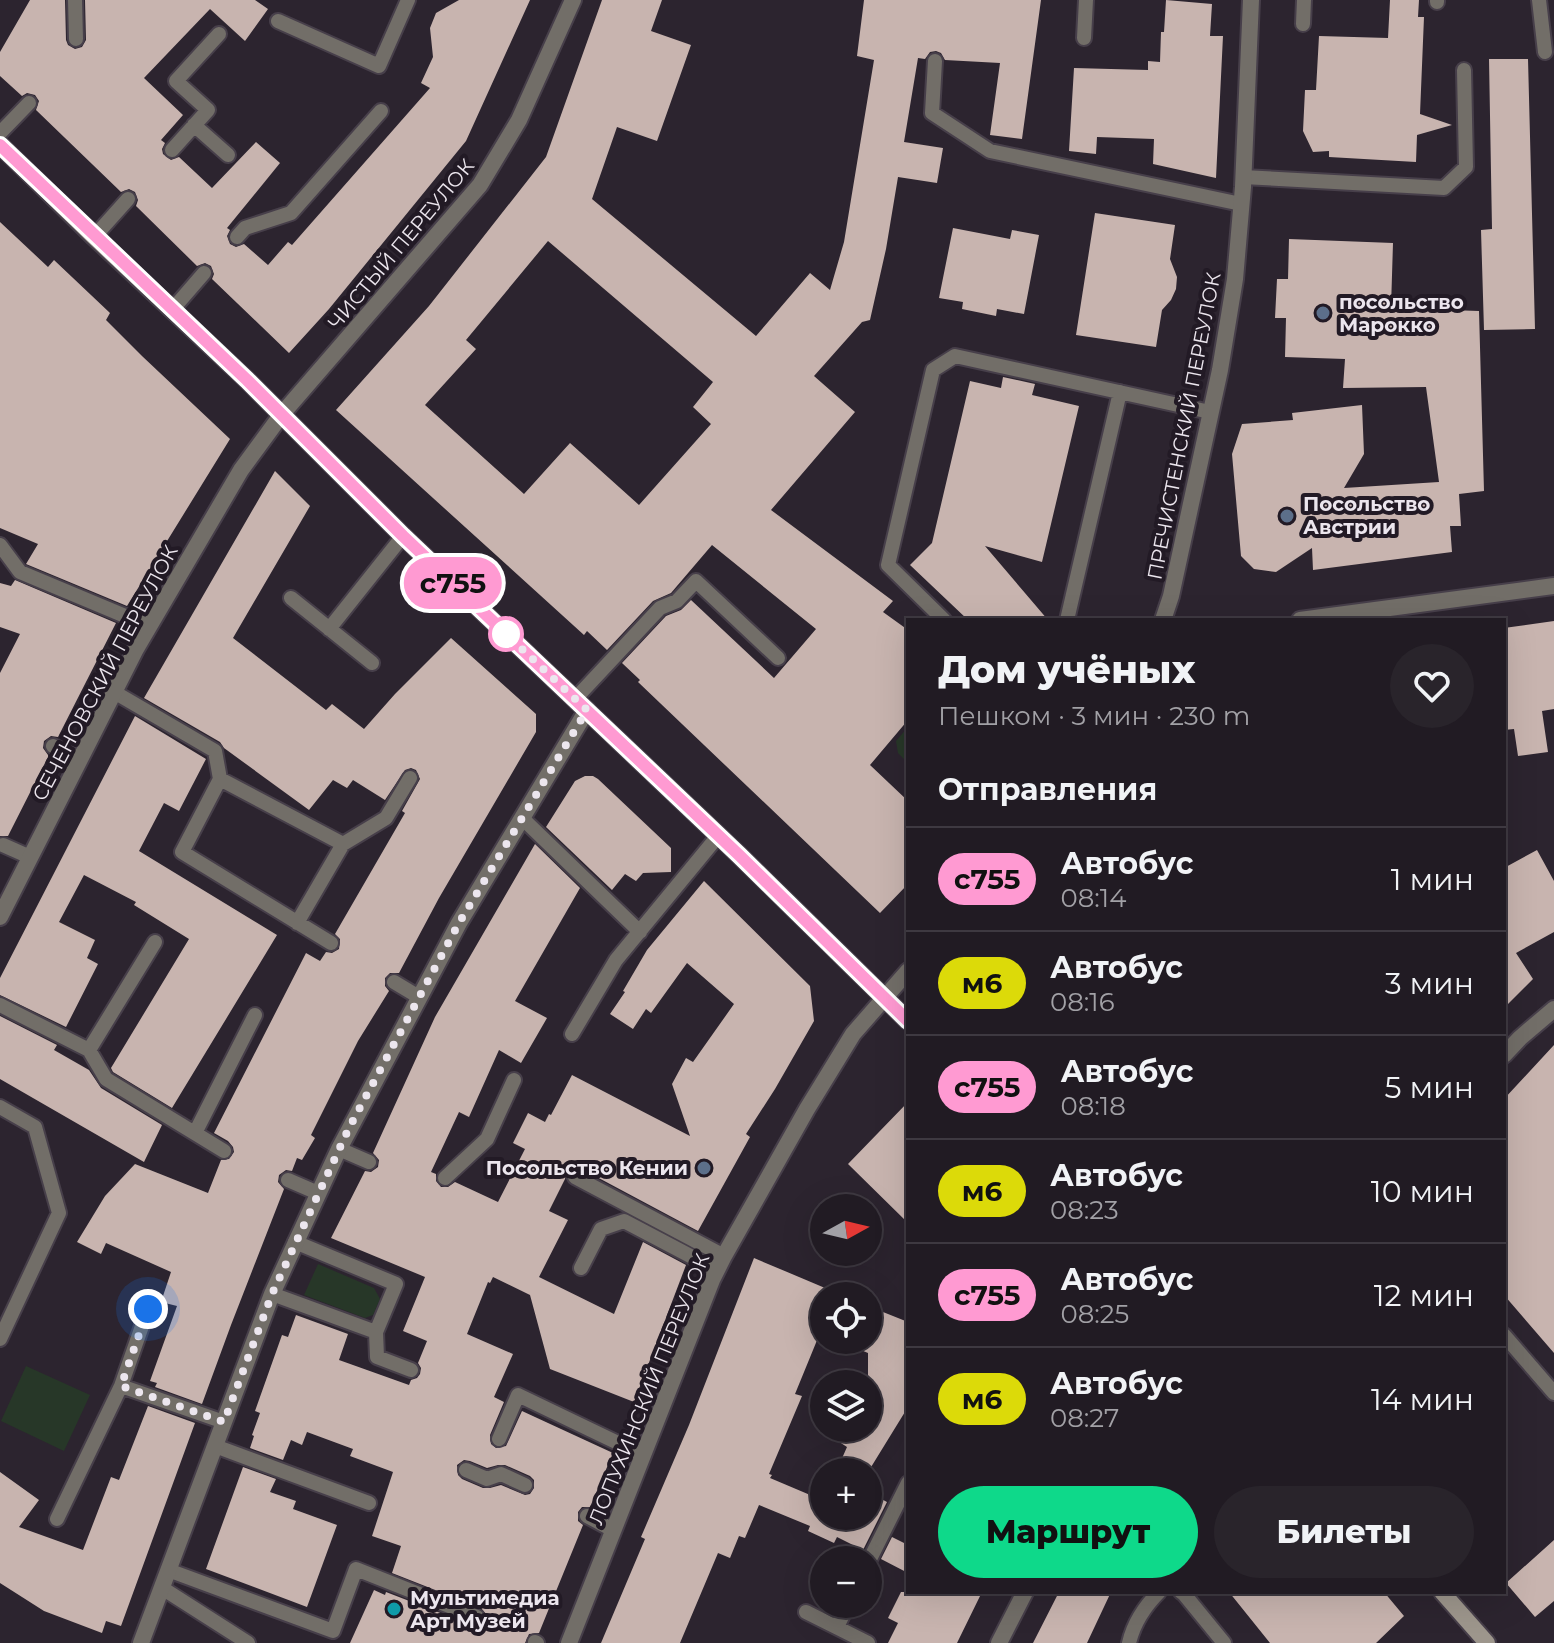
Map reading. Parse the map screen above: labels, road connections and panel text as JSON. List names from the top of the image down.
{
  "streets": {
    "street": [
      "ЧИСТЫЙ ПЕРЕУЛОК",
      "ПРЕЧИСТЕНСКИЙ ПЕРЕУЛОК",
      "СЕЧЕНОВСКИЙ ПЕРЕУЛОК",
      "ЛОПУХИНСКИЙ ПЕРЕУЛОК"
    ]
  },
  "crossings": [
    ["ЧИСТЫЙ ПЕРЕУЛОК", "СЕЧЕНОВСКИЙ ПЕРЕУЛОК"]
  ],
  "places": [
    "посольство Марокко",
    "Посольство Австрии",
    "Посольство Кении",
    "Мультимедиа Арт Музей"
  ],
  "lines": ["bus line с755"],
  "north": "right",
  "page": {
    "on_map": "с755",
    "heading": [
      ["Дом учёных", "Пешком · 3 мин · 230 m"],
      "Отправления"
    ],
    "list": [
      {
        "mark": "с755",
        "name": "Автобус",
        "note": "08:14",
        "value": "1 мин"
      },
      {
        "mark": "м6",
        "name": "Автобус",
        "note": "08:16",
        "value": "3 мин"
      },
      {
        "mark": "с755",
        "name": "Автобус",
        "note": "08:18",
        "value": "5 мин"
      },
      {
        "mark": "м6",
        "name": "Автобус",
        "note": "08:23",
        "value": "10 мин"
      },
      {
        "mark": "с755",
        "name": "Автобус",
        "note": "08:25",
        "value": "12 мин"
      },
      {
        "mark": "м6",
        "name": "Автобус",
        "note": "08:27",
        "value": "14 мин"
      }
    ],
    "map_buttons": ["+", "−"],
    "buttons": ["Маршрут", "Билеты"]
  }
}
